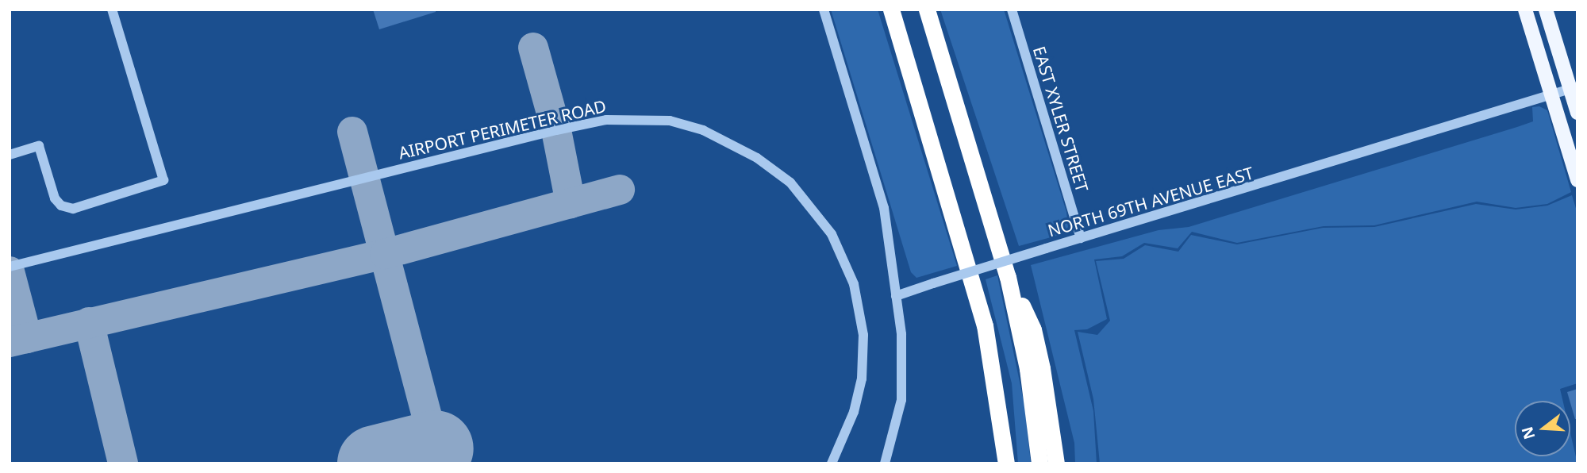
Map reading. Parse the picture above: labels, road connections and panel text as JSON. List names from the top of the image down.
{
  "streets": {
    "street": ["EAST XYLER STREET", "AIRPORT PERIMETER ROAD", "NORTH 69TH AVENUE EAST"]
  },
  "crossings": [
    ["EAST XYLER STREET", "NORTH 69TH AVENUE EAST"]
  ],
  "north": "left"
}
